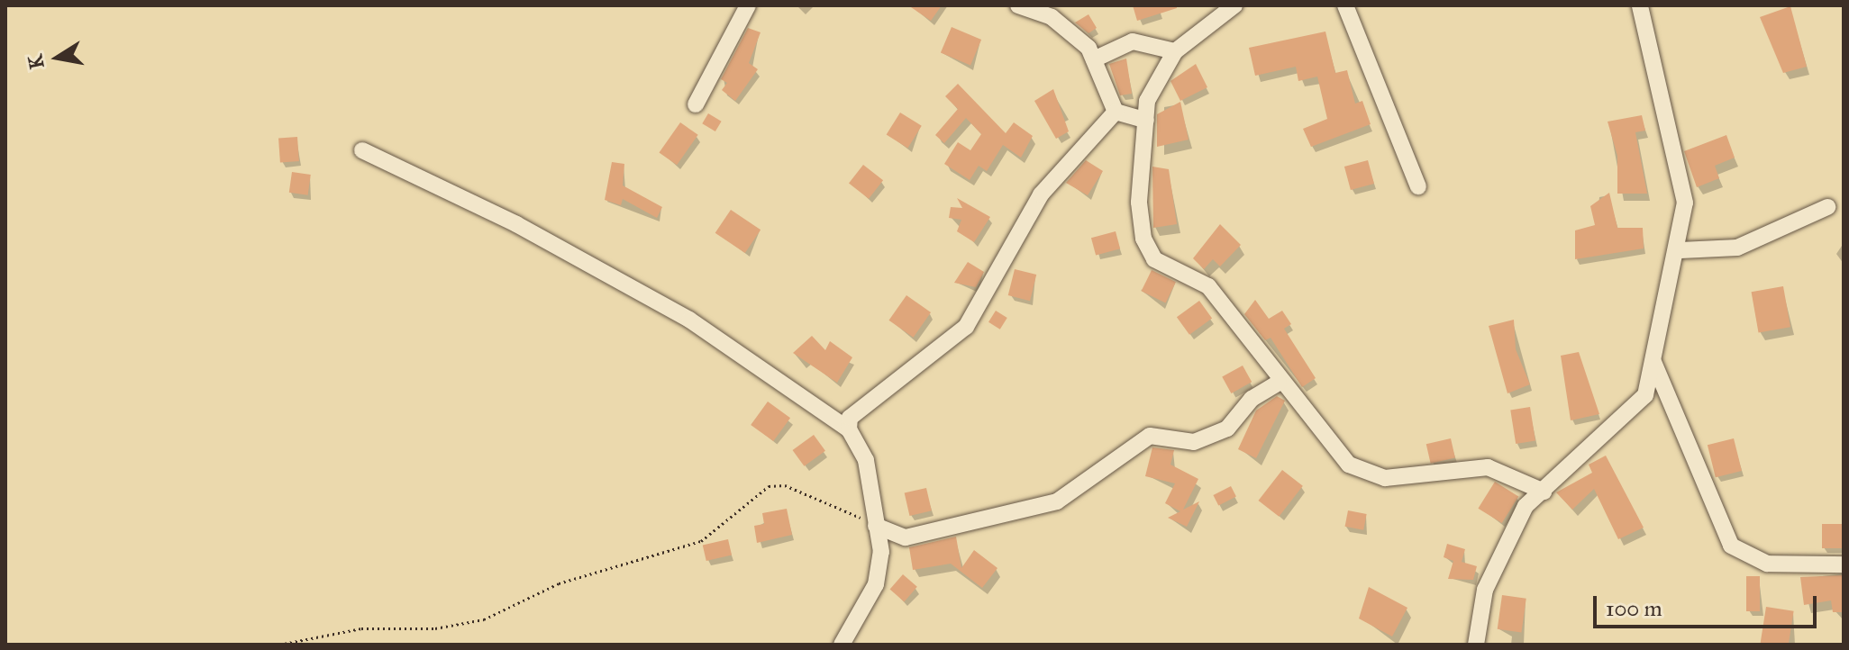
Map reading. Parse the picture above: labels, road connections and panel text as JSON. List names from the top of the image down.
{
  "scale_bar": "100 m",
  "north": "left"
}
